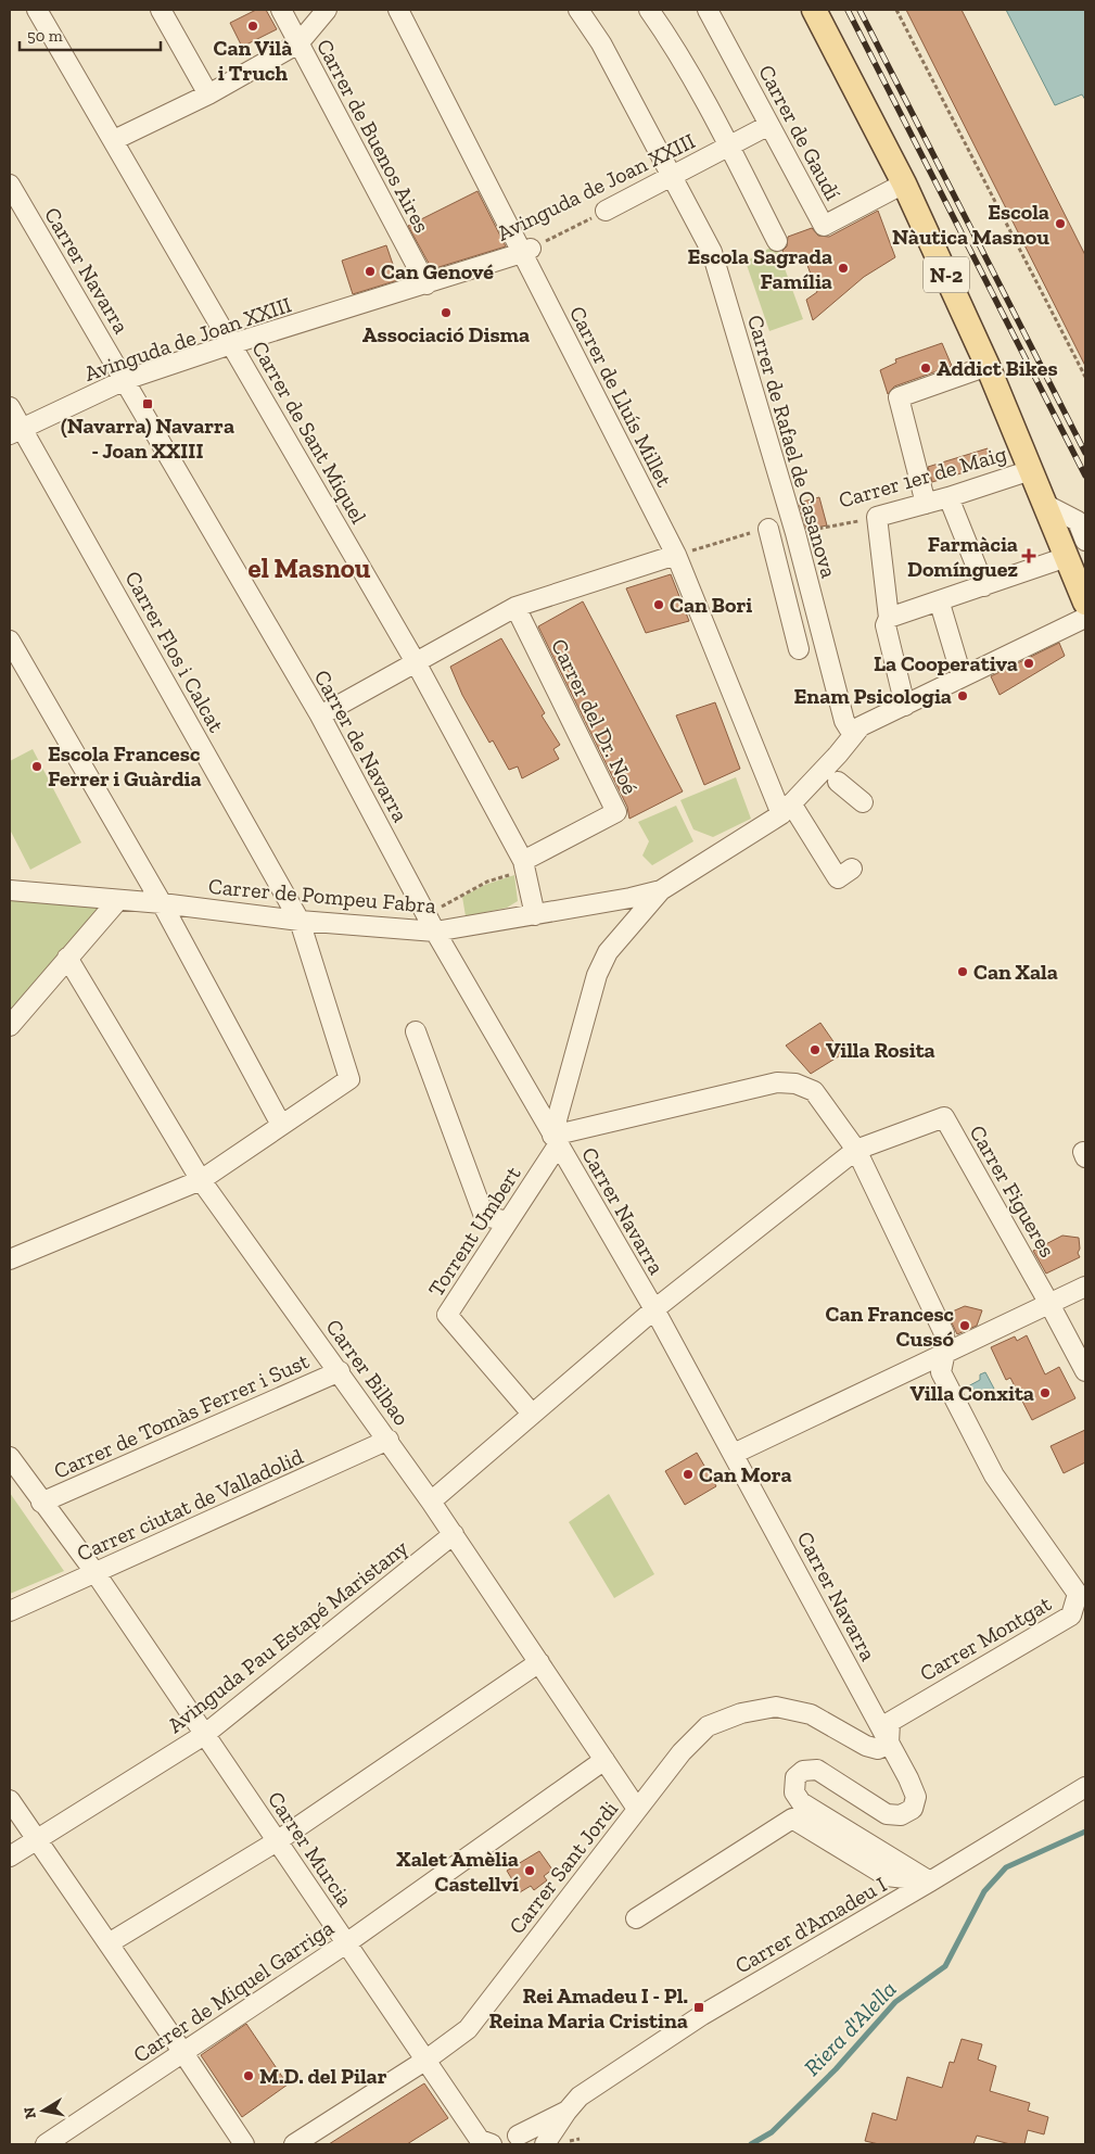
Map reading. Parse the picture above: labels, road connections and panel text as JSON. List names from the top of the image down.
{
  "streets": {
    "main road": ["N-2"],
    "street": [
      "Carrer de Gaudí",
      "Carrer de Buenos Aires",
      "Avinguda de Joan XXIII",
      "Carrer Navarra",
      "Carrer de Lluís Millet",
      "Carrer de Sant Miquel",
      "Carrer de Rafael de Casanova",
      "Carrer 1er de Maig",
      "Carrer Flos i Calcat",
      "Carrer del Dr. Noé",
      "Carrer de Navarra",
      "Carrer de Pompeu Fabra",
      "Carrer Figueres",
      "Torrent Umbert",
      "Carrer Bilbao",
      "Carrer de Tomàs Ferrer i Sust",
      "Carrer ciutat de Valladolid",
      "Avinguda Pau Estapé Maristany",
      "Carrer Montgat",
      "Carrer Murcia",
      "Carrer Sant Jordi",
      "Carrer d'Amadeu I",
      "Carrer de Miquel Garriga"
    ]
  },
  "crossings": [
    ["Carrer de Gaudí", "Avinguda de Joan XXIII"],
    ["Carrer de Gaudí", "N-2"],
    ["Carrer de Buenos Aires", "Avinguda de Joan XXIII"],
    ["Avinguda de Joan XXIII", "Carrer Navarra"],
    ["Avinguda de Joan XXIII", "Carrer de Lluís Millet"],
    ["Avinguda de Joan XXIII", "Carrer de Sant Miquel"],
    ["Avinguda de Joan XXIII", "Carrer de Rafael de Casanova"],
    ["Avinguda de Joan XXIII", "Carrer Flos i Calcat"],
    ["Avinguda de Joan XXIII", "Carrer de Navarra"],
    ["Carrer Navarra", "Carrer de Navarra"],
    ["Carrer Navarra", "Torrent Umbert"],
    ["Carrer Navarra", "Carrer Montgat"],
    ["Carrer Navarra", "Carrer Sant Jordi"],
    ["Carrer Navarra", "Carrer d'Amadeu I"],
    ["N-2", "Carrer 1er de Maig"],
    ["Carrer de Sant Miquel", "Carrer del Dr. Noé"],
    ["Carrer de Sant Miquel", "Carrer de Pompeu Fabra"],
    ["Carrer de Rafael de Casanova", "Carrer 1er de Maig"],
    ["Carrer Flos i Calcat", "Carrer de Pompeu Fabra"],
    ["Carrer de Navarra", "Carrer de Pompeu Fabra"],
    ["Carrer de Navarra", "Torrent Umbert"],
    ["Carrer de Navarra", "Carrer Montgat"],
    ["Carrer de Pompeu Fabra", "Torrent Umbert"],
    ["Carrer Figueres", "Carrer Montgat"],
    ["Torrent Umbert", "Carrer Montgat"],
    ["Carrer Bilbao", "Carrer de Tomàs Ferrer i Sust"],
    ["Carrer Bilbao", "Carrer ciutat de Valladolid"],
    ["Carrer Bilbao", "Avinguda Pau Estapé Maristany"],
    ["Carrer Bilbao", "Carrer Sant Jordi"],
    ["Carrer Bilbao", "Carrer de Miquel Garriga"],
    ["Carrer de Tomàs Ferrer i Sust", "Carrer Murcia"],
    ["Carrer ciutat de Valladolid", "Carrer Murcia"],
    ["Avinguda Pau Estapé Maristany", "Carrer Murcia"],
    ["Carrer Montgat", "Carrer Sant Jordi"],
    ["Carrer Murcia", "Carrer Sant Jordi"],
    ["Carrer Murcia", "Carrer de Miquel Garriga"]
  ],
  "districts": ["el Masnou"],
  "water": ["Riera d'Alella"],
  "places": {
    "other": [
      "Can Vilà i Truch",
      "Escola Nàutica Masnou",
      "Escola Sagrada Família",
      "Can Genové",
      "Associació Disma",
      "Addict Bikes",
      "Can Bori",
      "La Cooperativa",
      "Enam Psicologia",
      "Escola Francesc Ferrer i Guàrdia",
      "Can Xala",
      "Villa Rosita",
      "Can Francesc Cussó",
      "Villa Conxita",
      "Can Mora",
      "Xalet Amèlia Castellví",
      "M.D. del Pilar"
    ],
    "transit": ["(Navarra) Navarra - Joan XXIII", "Rei Amadeu I - Pl. Reina Maria Cristina"],
    "health": ["Farmàcia Domínguez"]
  },
  "scale_bar": "50 m",
  "north": "left"
}
